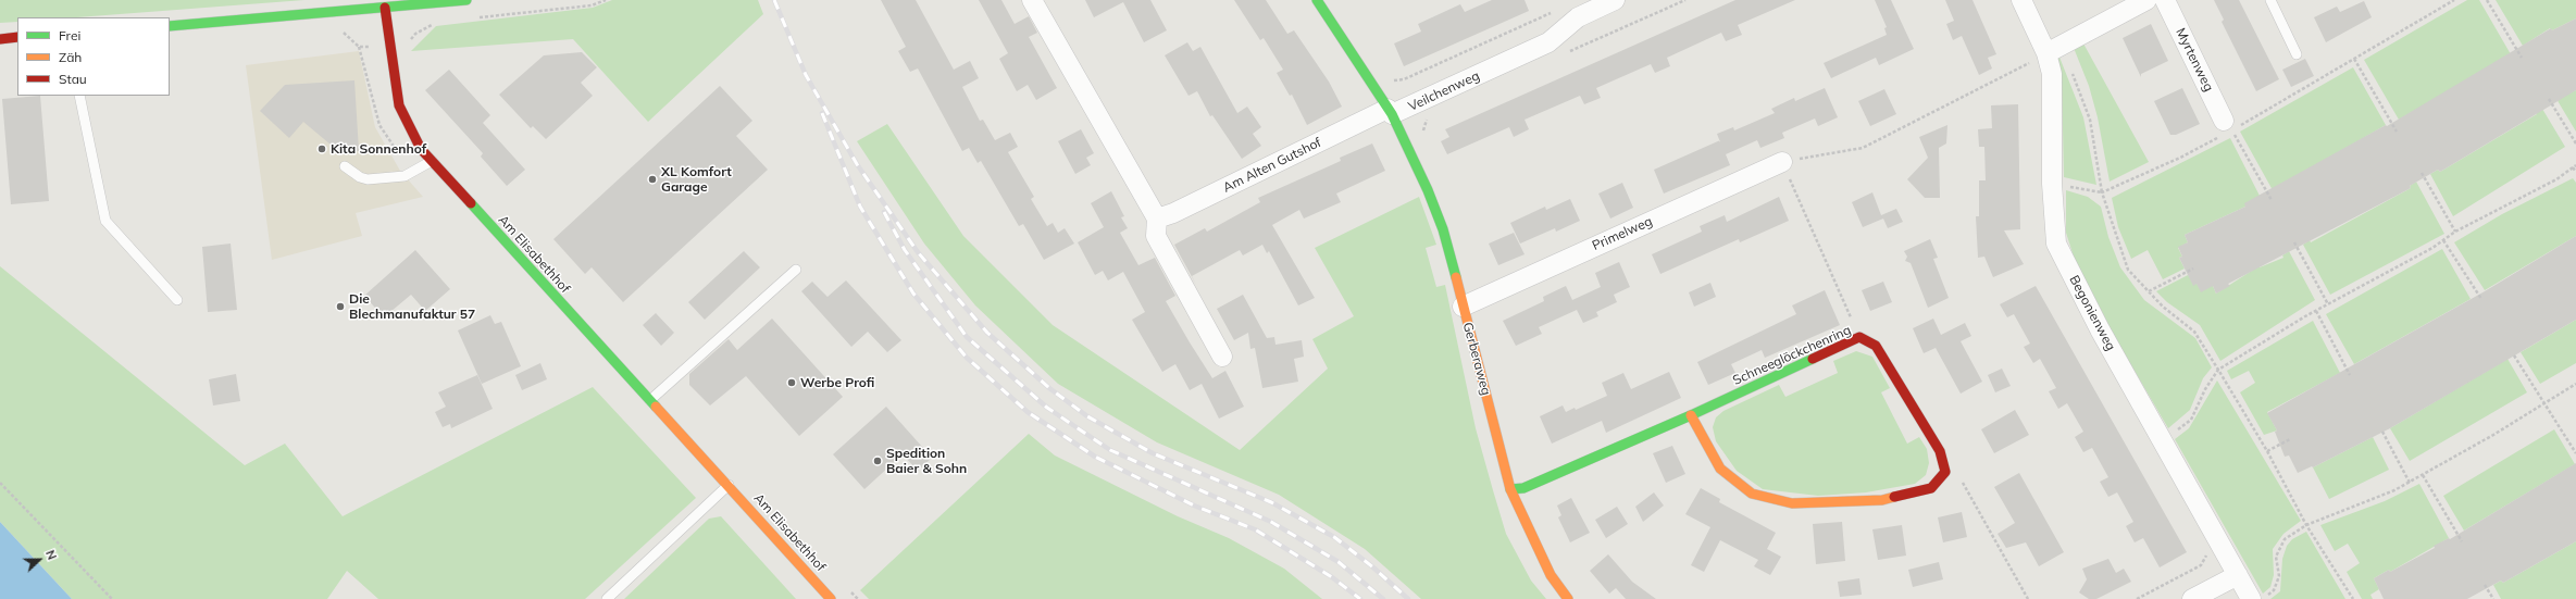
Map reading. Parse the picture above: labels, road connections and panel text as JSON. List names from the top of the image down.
{
  "streets": {
    "street": [
      "Myrtenweg",
      "Veilchenweg",
      "Am Alten Gutshof",
      "Primelweg",
      "Am Elisabethhof",
      "Begonienweg",
      "Schneeglöckchenring",
      "Gerberaweg"
    ]
  },
  "crossings": [
    ["Veilchenweg", "Am Alten Gutshof"],
    ["Veilchenweg", "Gerberaweg"],
    ["Am Alten Gutshof", "Gerberaweg"],
    ["Primelweg", "Gerberaweg"],
    ["Schneeglöckchenring", "Gerberaweg"]
  ],
  "places": [
    "Kita Sonnenhof",
    "XL Komfort Garage",
    "Die Blechmanufaktur 57",
    "Werbe Profi",
    "Spedition Baier & Sohn"
  ],
  "legend": ["Frei", "Zäh", "Stau"],
  "north": "right"
}
